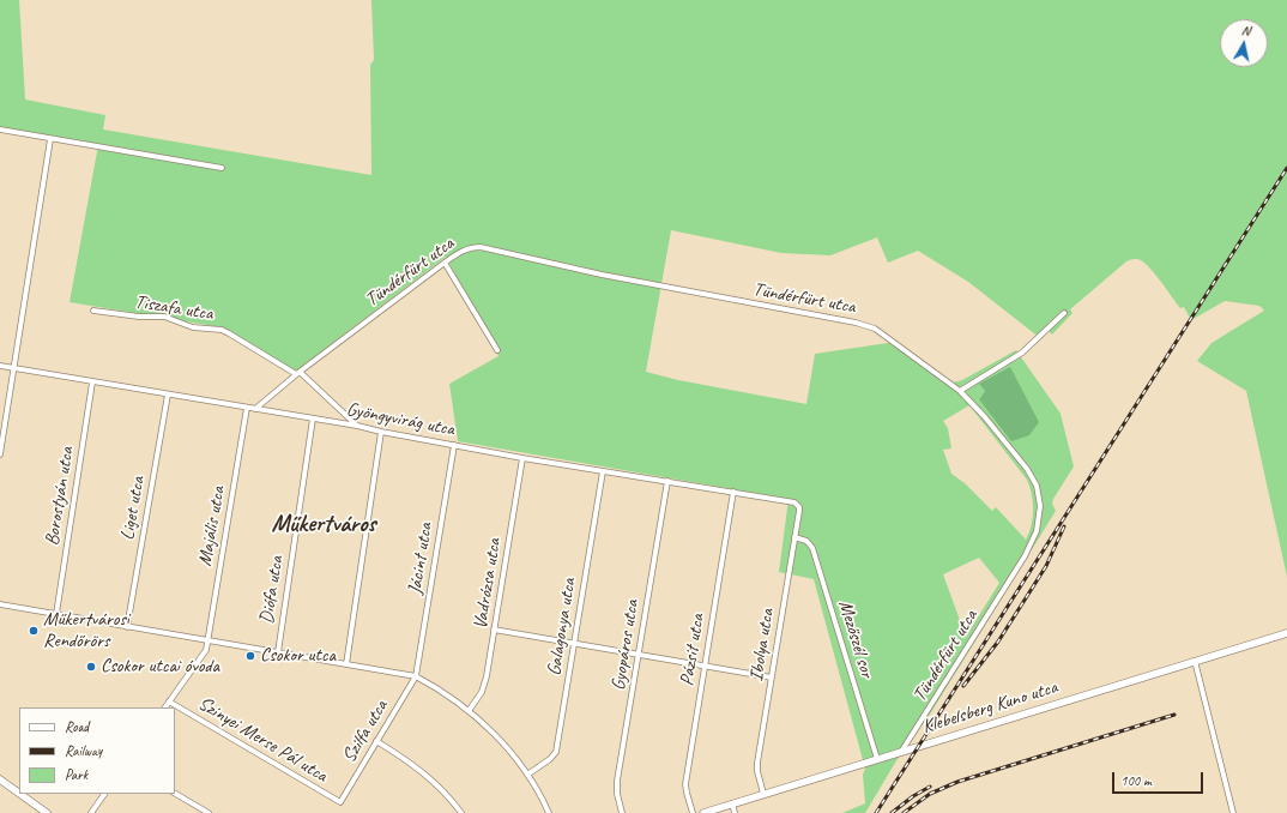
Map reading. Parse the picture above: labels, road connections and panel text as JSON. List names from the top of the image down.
{
  "streets": {
    "street": [
      "Tündérfürt utca",
      "Tiszafa utca",
      "Gyöngyvirág utca",
      "Borostyán utca",
      "Liget utca",
      "Majális utca",
      "Jácint utca",
      "Vadrózsa utca",
      "Diófa utca",
      "Galagonya utca",
      "Mezőszél sor",
      "Gyopáros utca",
      "Ibolya utca",
      "Pázsit utca",
      "Klebelsberg Kuno utca",
      "Szilfa utca",
      "Szinyei Merse Pál utca"
    ]
  },
  "crossings": [
    ["Tündérfürt utca", "Tiszafa utca"],
    ["Tündérfürt utca", "Gyöngyvirág utca"],
    ["Tündérfürt utca", "Klebelsberg Kuno utca"],
    ["Tiszafa utca", "Gyöngyvirág utca"],
    ["Gyöngyvirág utca", "Borostyán utca"],
    ["Gyöngyvirág utca", "Liget utca"],
    ["Gyöngyvirág utca", "Majális utca"],
    ["Gyöngyvirág utca", "Jácint utca"],
    ["Gyöngyvirág utca", "Vadrózsa utca"],
    ["Gyöngyvirág utca", "Diófa utca"],
    ["Gyöngyvirág utca", "Galagonya utca"],
    ["Gyöngyvirág utca", "Gyopáros utca"],
    ["Gyöngyvirág utca", "Ibolya utca"],
    ["Gyöngyvirág utca", "Pázsit utca"],
    ["Majális utca", "Szinyei Merse Pál utca"],
    ["Jácint utca", "Szilfa utca"],
    ["Mezőszél sor", "Ibolya utca"],
    ["Mezőszél sor", "Klebelsberg Kuno utca"],
    ["Ibolya utca", "Klebelsberg Kuno utca"],
    ["Szilfa utca", "Szinyei Merse Pál utca"]
  ],
  "districts": ["Műkertváros"],
  "places": ["Műkertvárosi Rendőrörs", "Csokor utca", "Csokor utcai óvoda"],
  "legend": ["Road", "Railway", "Park"],
  "scale_bar": "100 m",
  "north": "top"
}
